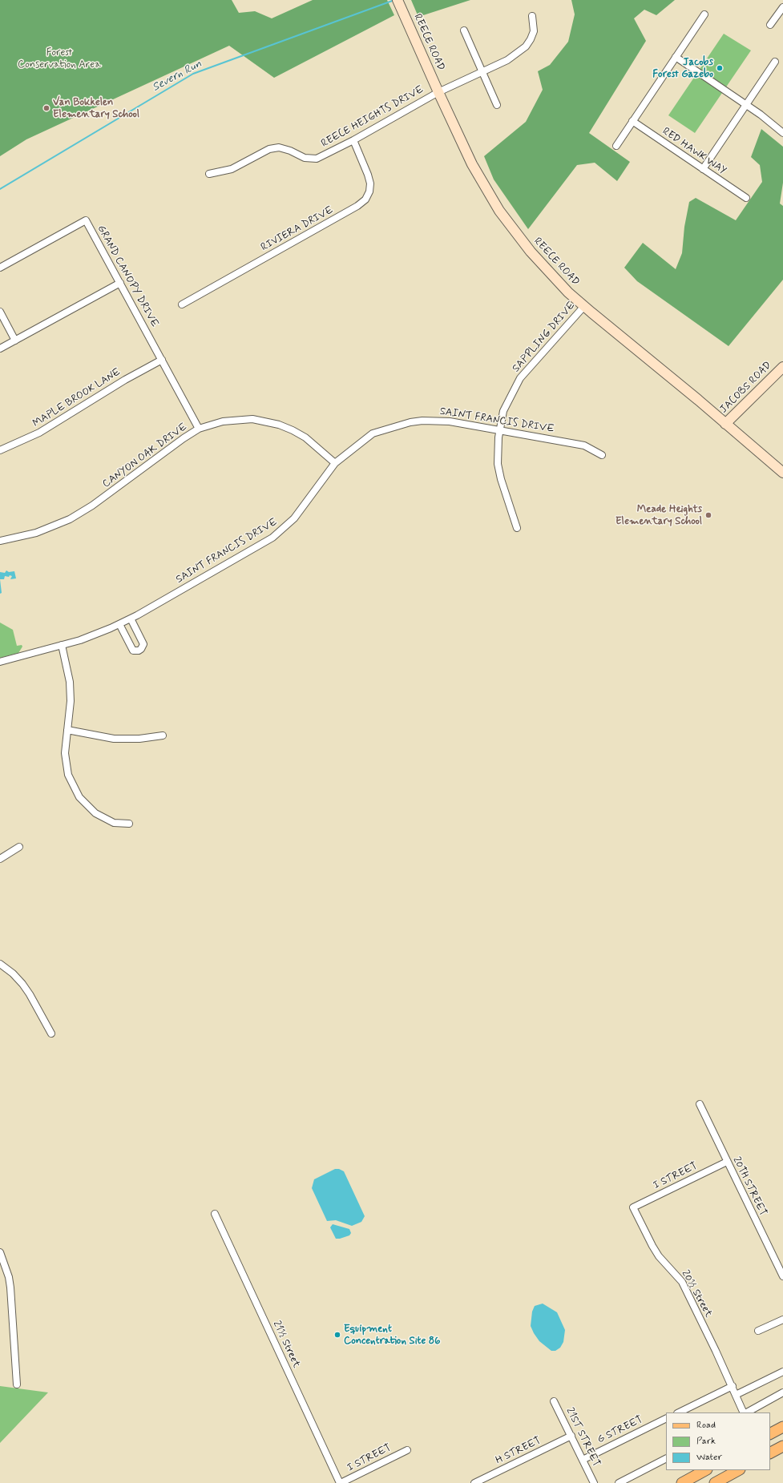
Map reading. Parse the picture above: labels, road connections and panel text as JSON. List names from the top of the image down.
{
  "streets": {
    "main road": ["REECE ROAD", "JACOBS ROAD"],
    "street": [
      "REECE HEIGHTS DRIVE",
      "RED HAWK WAY",
      "RIVIERA DRIVE",
      "GRAND CANOPY DRIVE",
      "SAPPLING DRIVE",
      "MAPLE BROOK LANE",
      "SAINT FRANCIS DRIVE",
      "CANYON OAK DRIVE",
      "I STREET",
      "20TH STREET",
      "20½ Street",
      "21½ Street",
      "G STREET",
      "21ST STREET",
      "H STREET"
    ]
  },
  "crossings": [
    ["REECE ROAD", "REECE HEIGHTS DRIVE"],
    ["REECE ROAD", "SAPPLING DRIVE"],
    ["REECE ROAD", "JACOBS ROAD"],
    ["REECE HEIGHTS DRIVE", "RIVIERA DRIVE"],
    ["GRAND CANOPY DRIVE", "MAPLE BROOK LANE"],
    ["GRAND CANOPY DRIVE", "CANYON OAK DRIVE"],
    ["SAPPLING DRIVE", "SAINT FRANCIS DRIVE"],
    ["SAINT FRANCIS DRIVE", "CANYON OAK DRIVE"],
    ["I STREET", "20TH STREET"],
    ["I STREET", "20½ Street"],
    ["I STREET", "21½ Street"],
    ["G STREET", "21ST STREET"],
    ["21ST STREET", "H STREET"]
  ],
  "water": ["Severn Run"],
  "parks": ["Forest Conservation Area"],
  "places": [
    "Jacobs Forest Gazebo",
    "Van Bokkelen Elementary School",
    "Meade Heights Elementary School",
    "Equipment Concentration Site 86"
  ],
  "legend": ["Road", "Park", "Water"]
}
